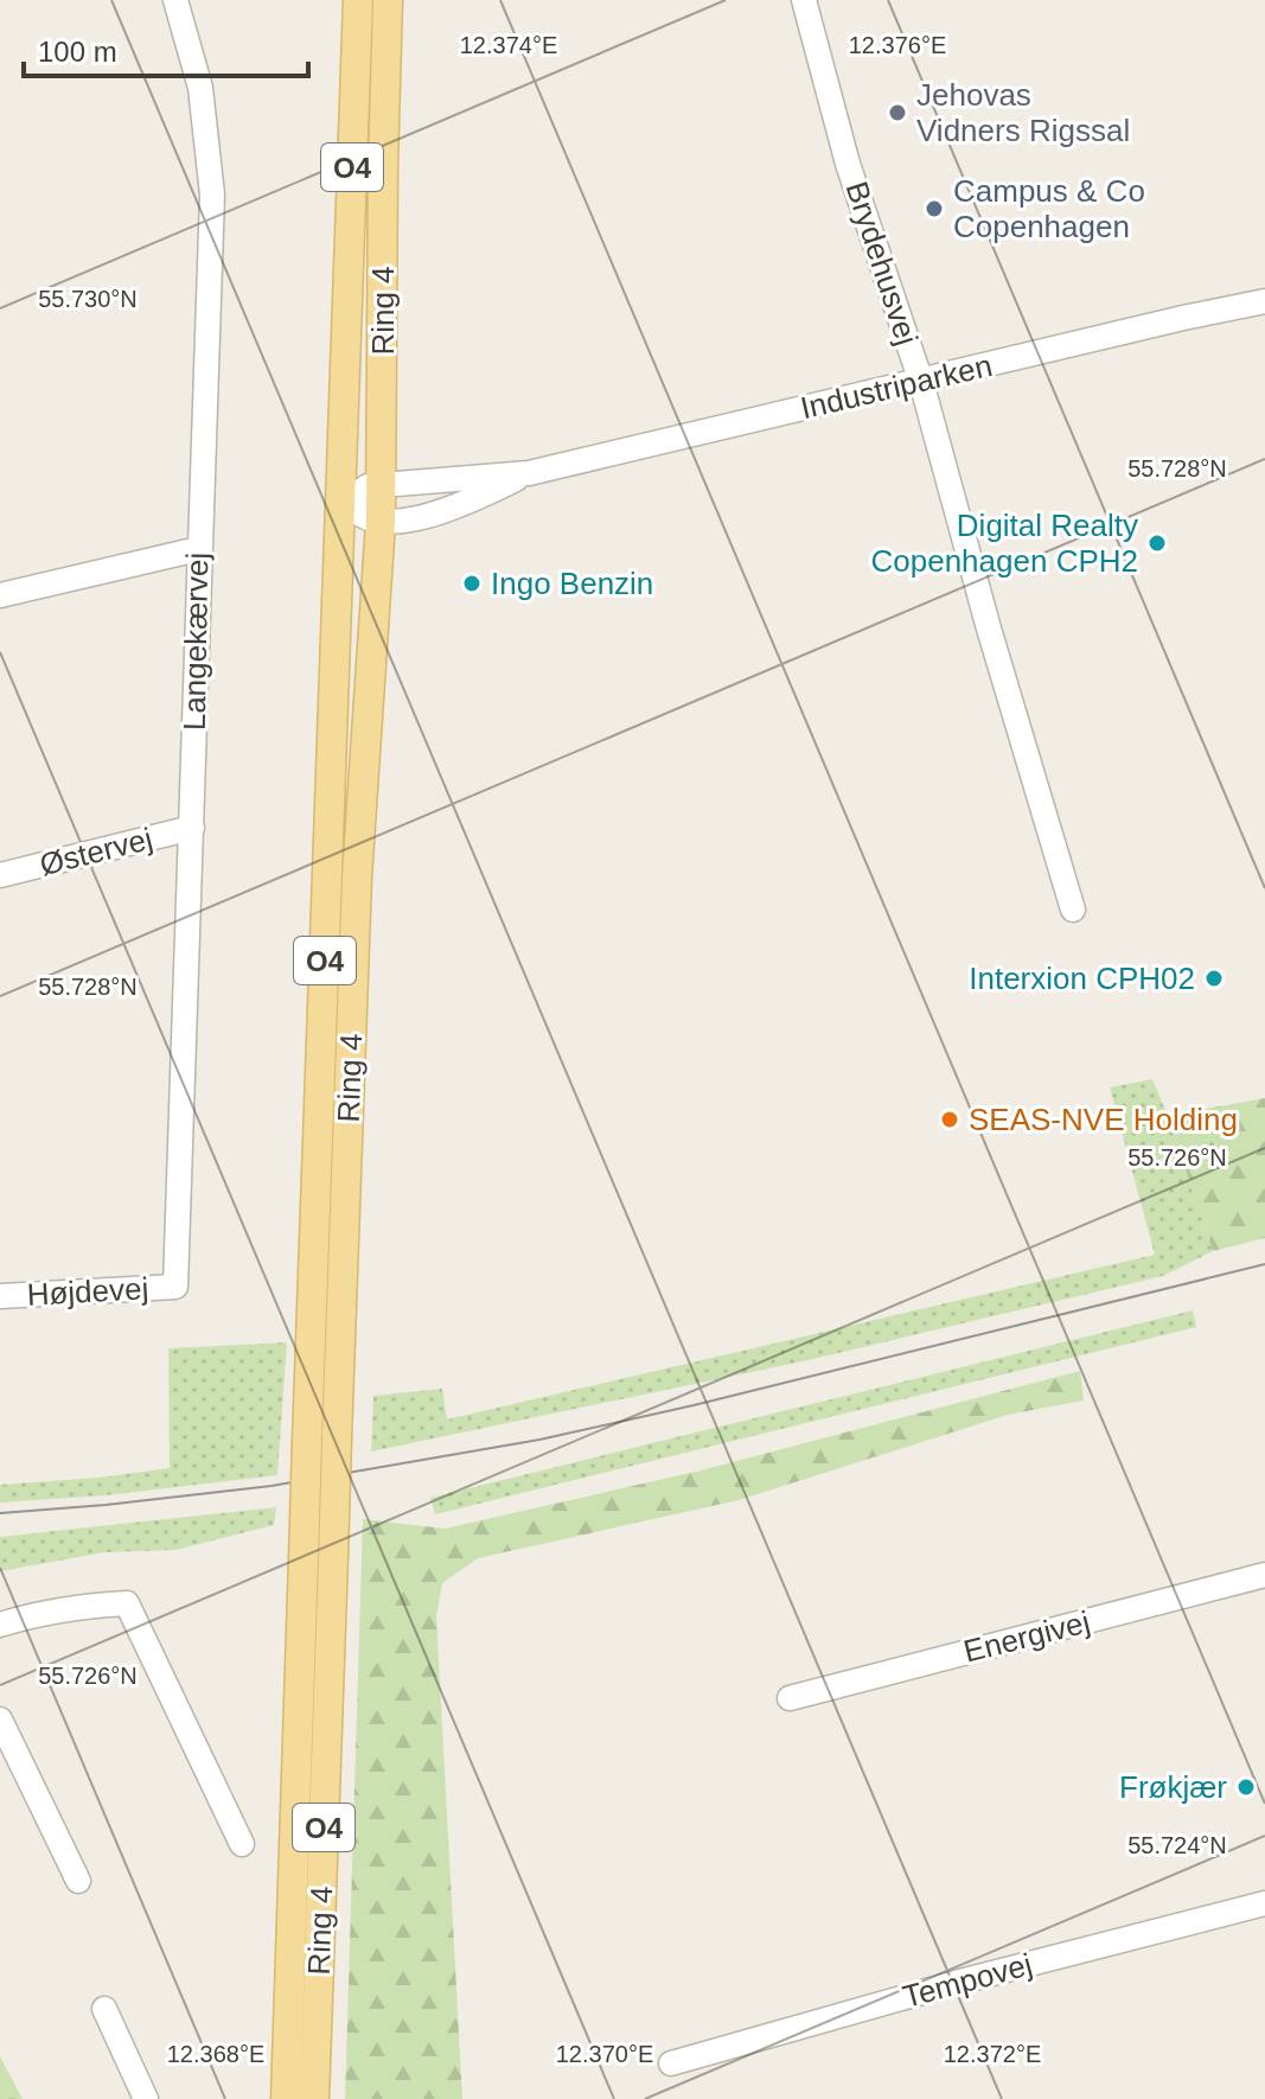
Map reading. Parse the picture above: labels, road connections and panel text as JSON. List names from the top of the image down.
{
  "streets": {
    "main road": ["O4", "Ring 4"],
    "street": [
      "Brydehusvej",
      "Industriparken",
      "Langekærvej",
      "Østervej",
      "Højdevej",
      "Energivej",
      "Tempovej"
    ]
  },
  "crossings": [
    ["Brydehusvej", "Industriparken"],
    ["Ring 4", "Industriparken"],
    ["Langekærvej", "Østervej"],
    ["Langekærvej", "Højdevej"]
  ],
  "places": [
    "Jehovas Vidners Rigssal",
    "Campus & Co Copenhagen",
    "Digital Realty Copenhagen CPH2",
    "Ingo Benzin",
    "Interxion CPH02",
    "SEAS-NVE Holding",
    "Frøkjær"
  ],
  "scale_bar": "100 m",
  "coordinates": [
    "12.374°E",
    "12.376°E",
    "55.730°N",
    "55.728°N",
    "55.726°N",
    "55.724°N",
    "12.368°E",
    "12.370°E",
    "12.372°E"
  ]
}
